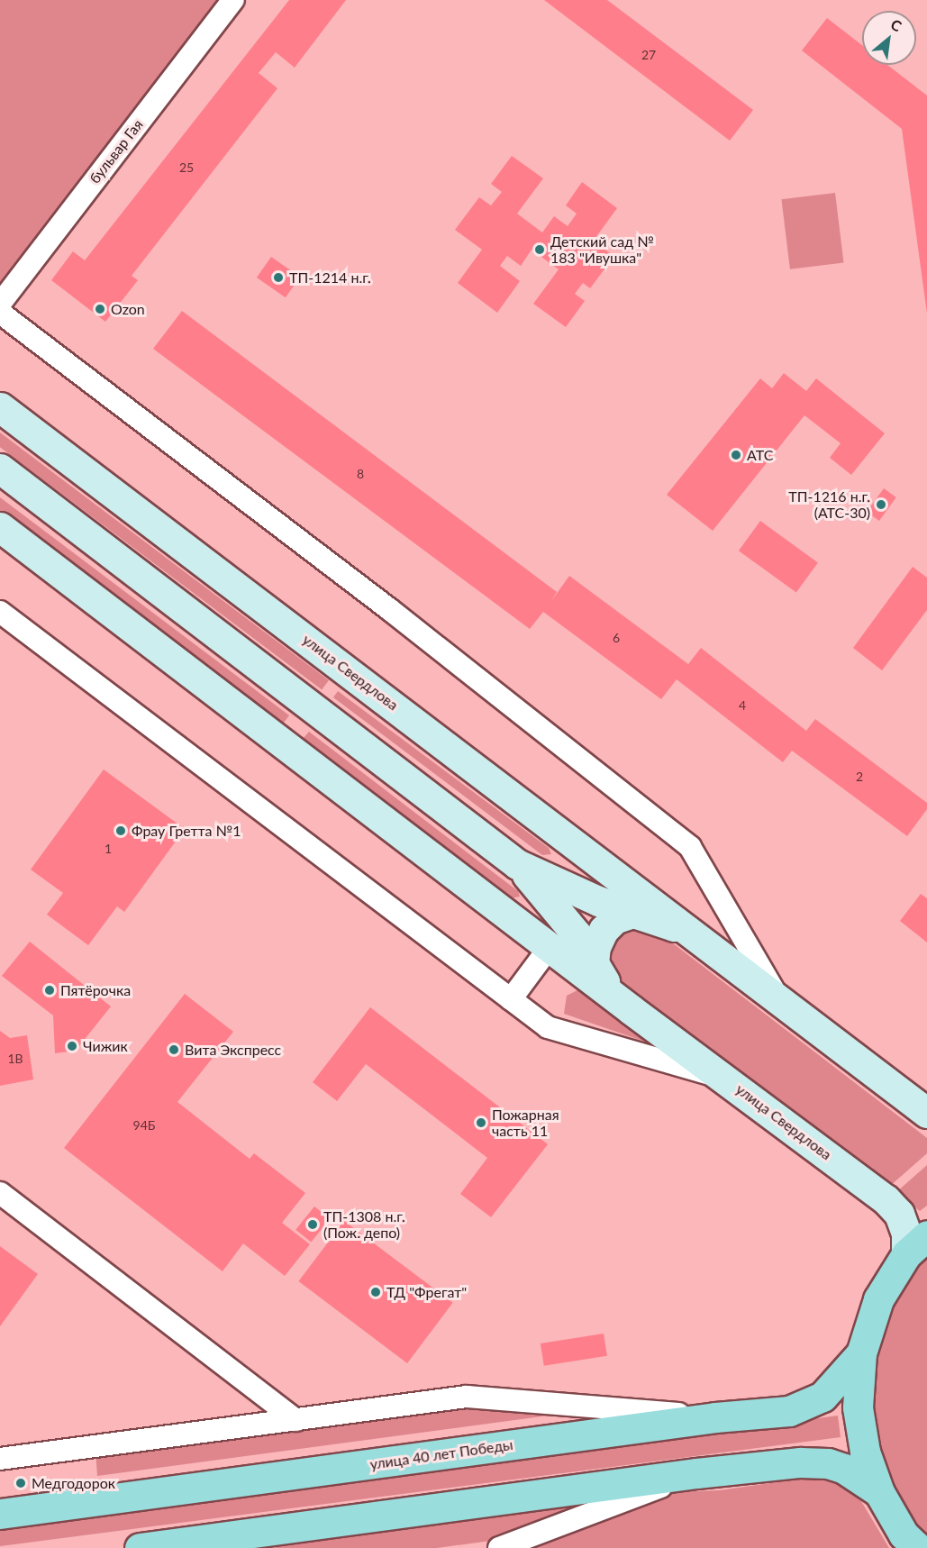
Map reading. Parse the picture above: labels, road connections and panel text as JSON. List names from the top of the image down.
{
  "streets": {
    "main road": ["улица Свердлова", "улица 40 лет Победы"],
    "street": ["бульвар Гая"]
  },
  "places": [
    "Детский сад № 183 \"Ивушка\"",
    "ТП-1214 н.г.",
    "Ozon",
    "АТС",
    "ТП-1216 н.г. (АТС-30)",
    "Фрау Гретта №1",
    "Пятёрочка",
    "Чижик",
    "Вита Экспресс",
    "Пожарная часть 11",
    "ТП-1308 н.г. (Пож. депо)",
    "ТД \"Фрегат\"",
    "Медгодорок"
  ],
  "house_numbers": [
    "27",
    "25",
    "8",
    "6",
    "4",
    "2",
    "1",
    "1В",
    "94Б"
  ],
  "north": "top right"
}
